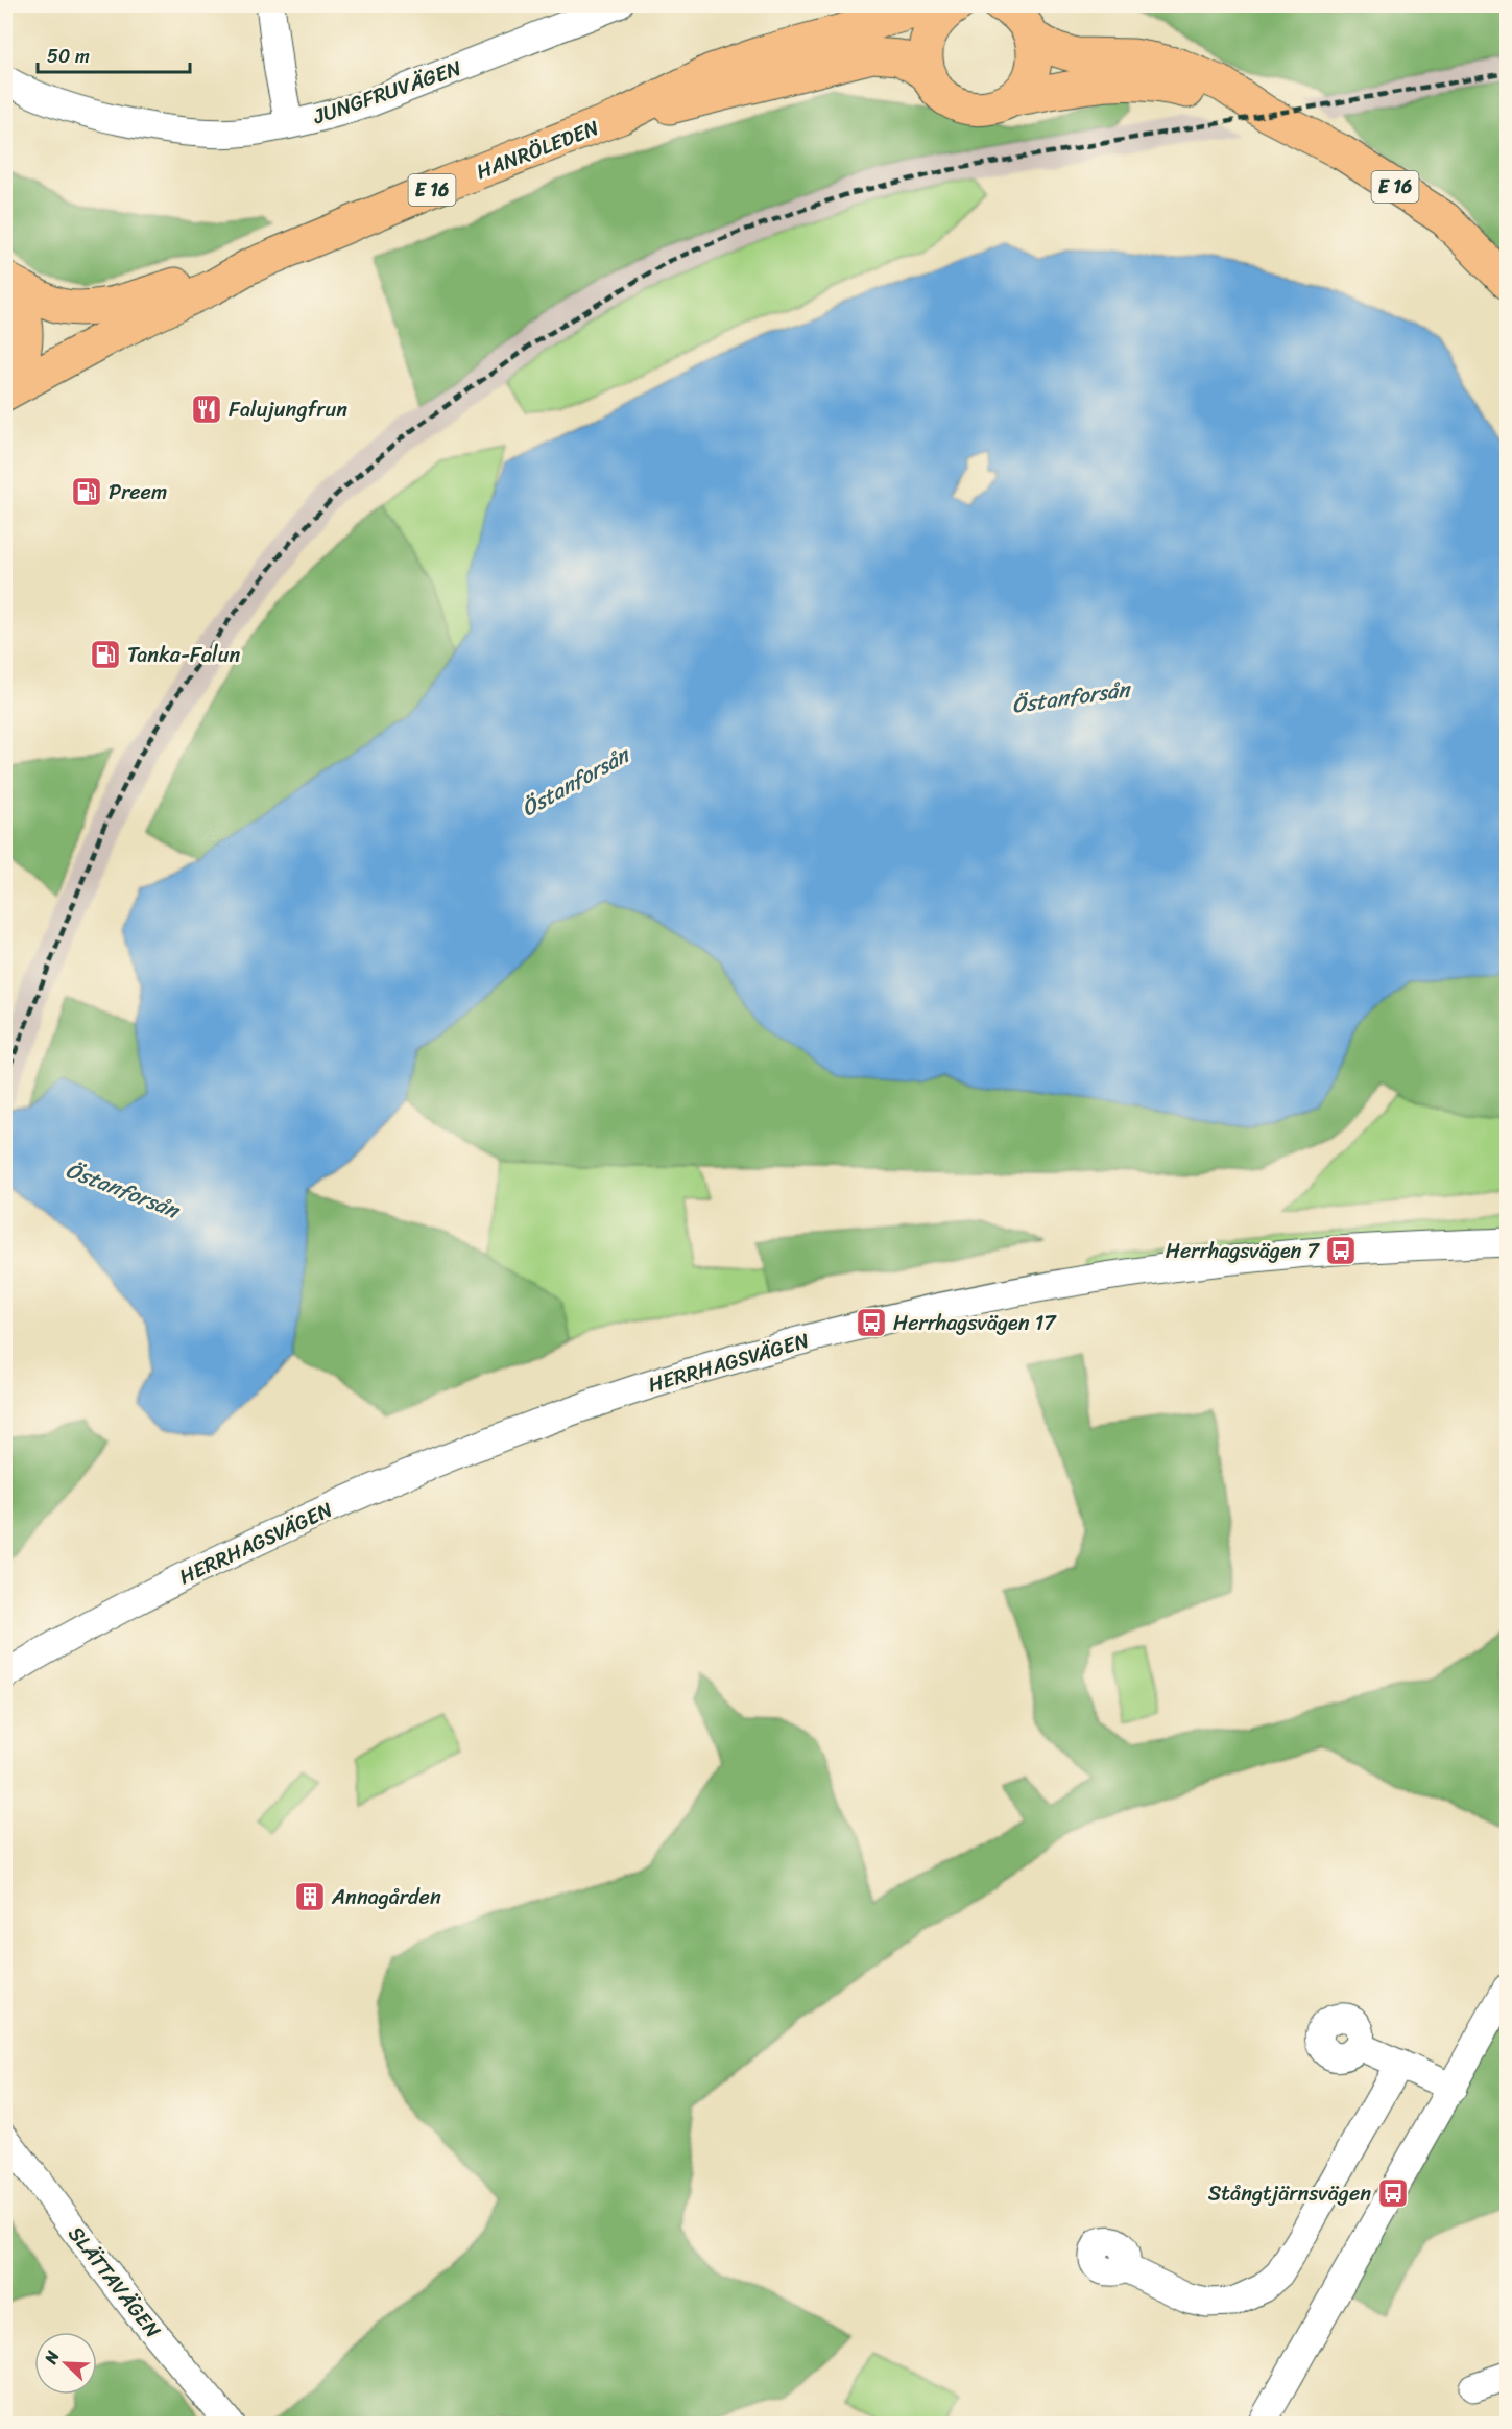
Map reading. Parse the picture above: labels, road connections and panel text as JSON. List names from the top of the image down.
{
  "streets": {
    "highway": ["HANRÖLEDEN", "E 16"],
    "street": ["JUNGFRUVÄGEN", "HERRHAGSVÄGEN", "SLÄTTAVÄGEN"]
  },
  "water": ["Östanforsån"],
  "places": {
    "restaurant": ["Falujungfrun"],
    "fuel station": ["Preem", "Tanka-Falun"],
    "bus stop": ["Herrhagsvägen 7", "Herrhagsvägen 17", "Stångtjärnsvägen"],
    "building": ["Annagården"]
  },
  "scale_bar": "50 m",
  "north": "top left"
}
